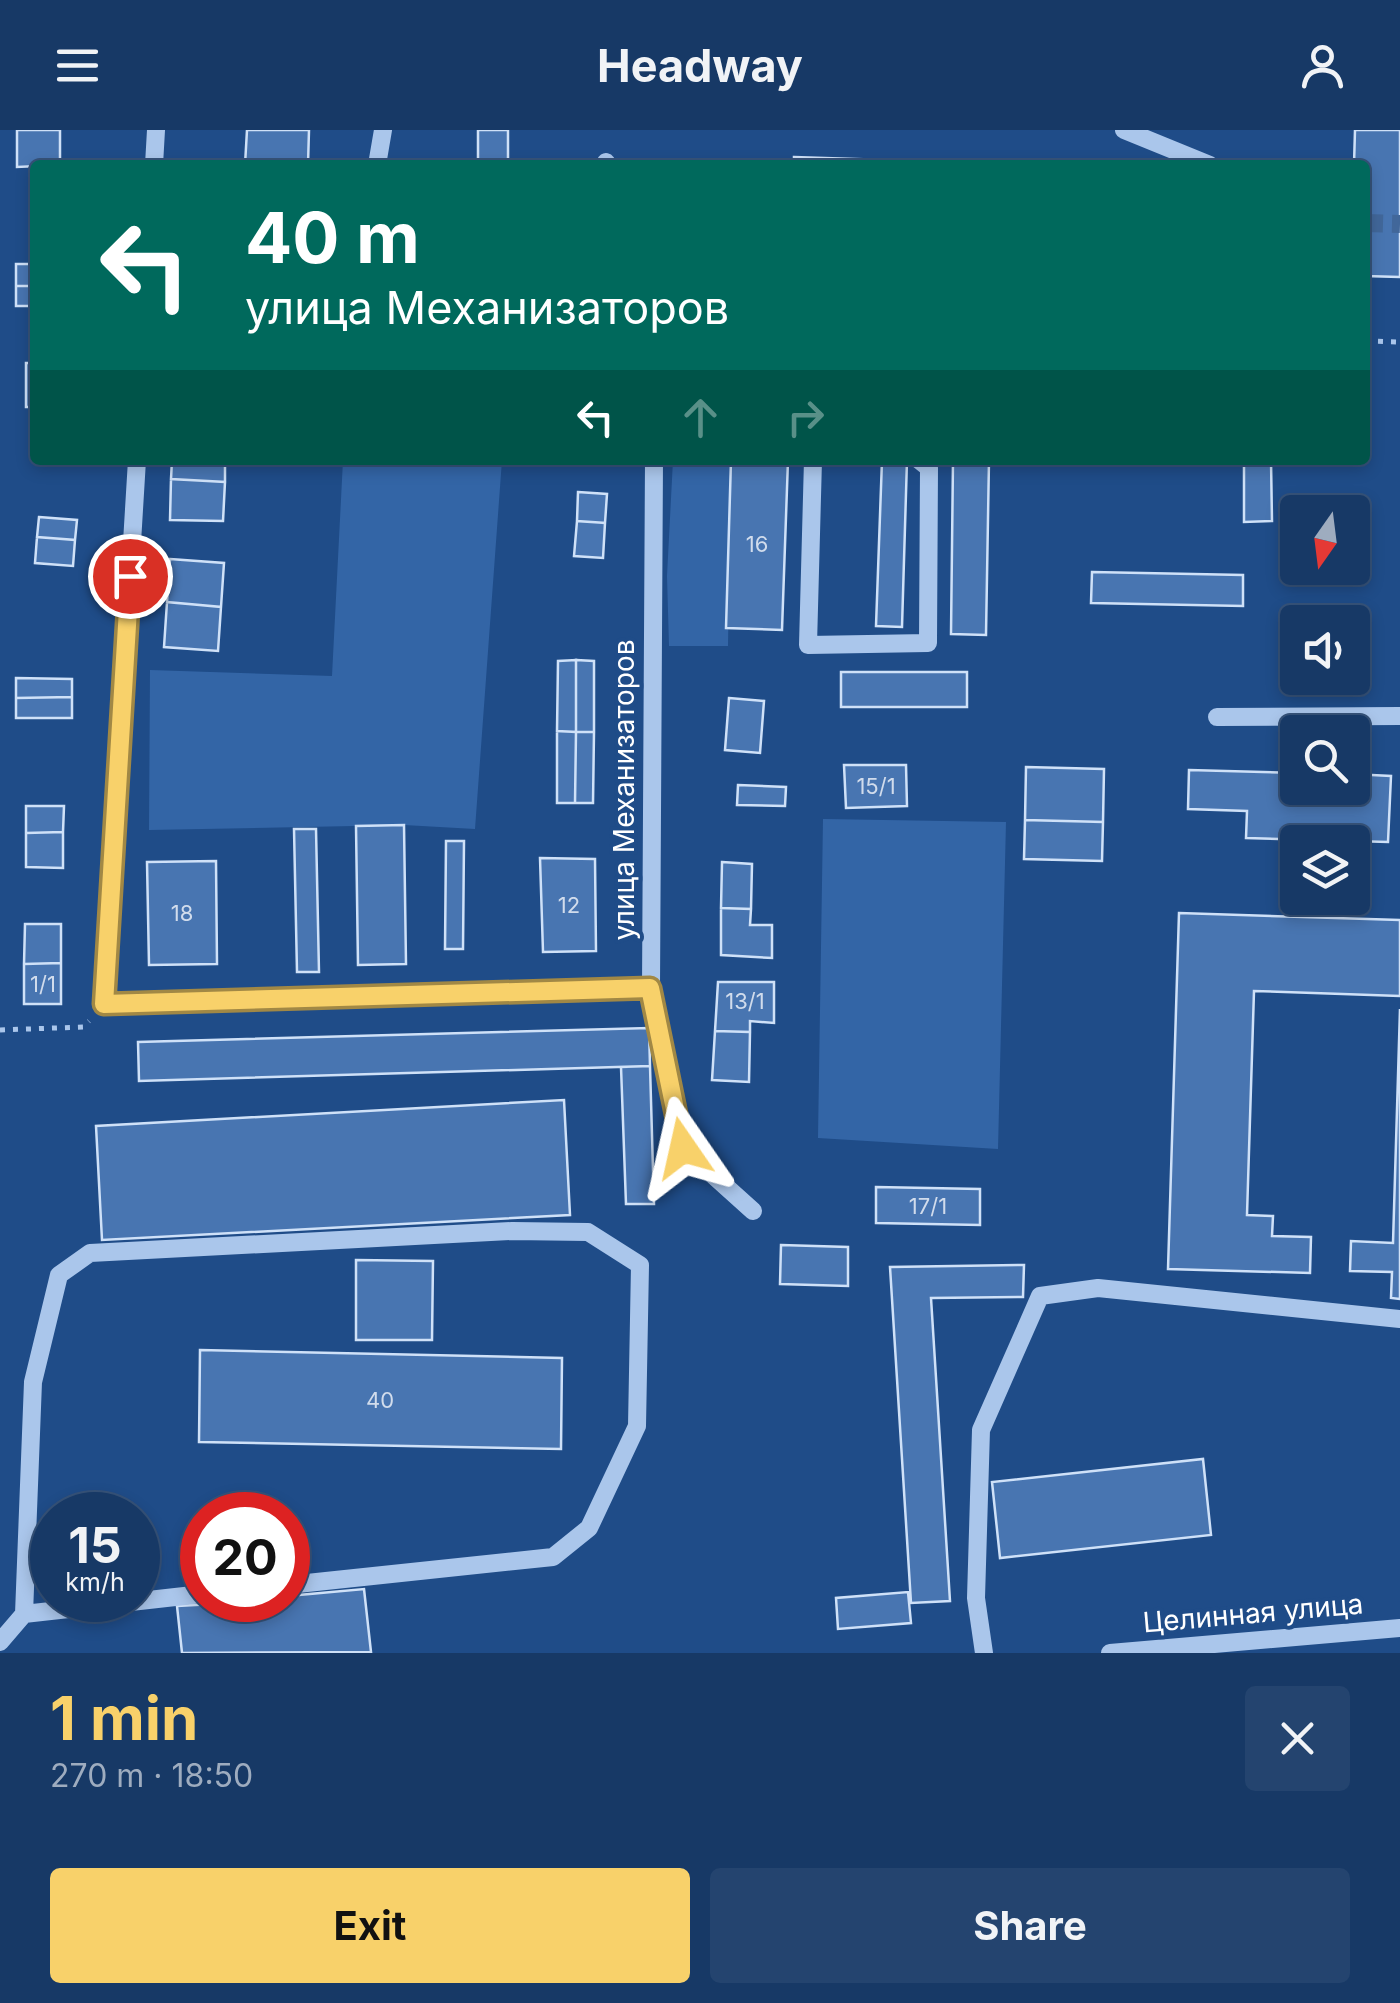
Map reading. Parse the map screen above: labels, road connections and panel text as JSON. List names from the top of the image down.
{
  "streets": {
    "street": ["улица Механизаторов", "Целинная улица"]
  },
  "house_numbers": [
    "16",
    "15/1",
    "12",
    "18",
    "1/1",
    "13/1",
    "17/1",
    "40"
  ],
  "north": "bottom",
  "page": {
    "header": "Headway",
    "turn": ["40 m", "улица Механизаторов"],
    "speed": "15 km/h",
    "limit": "20",
    "heading": ["1 min", "270 m · 18:50"],
    "buttons": ["Exit", "Share"]
  }
}
